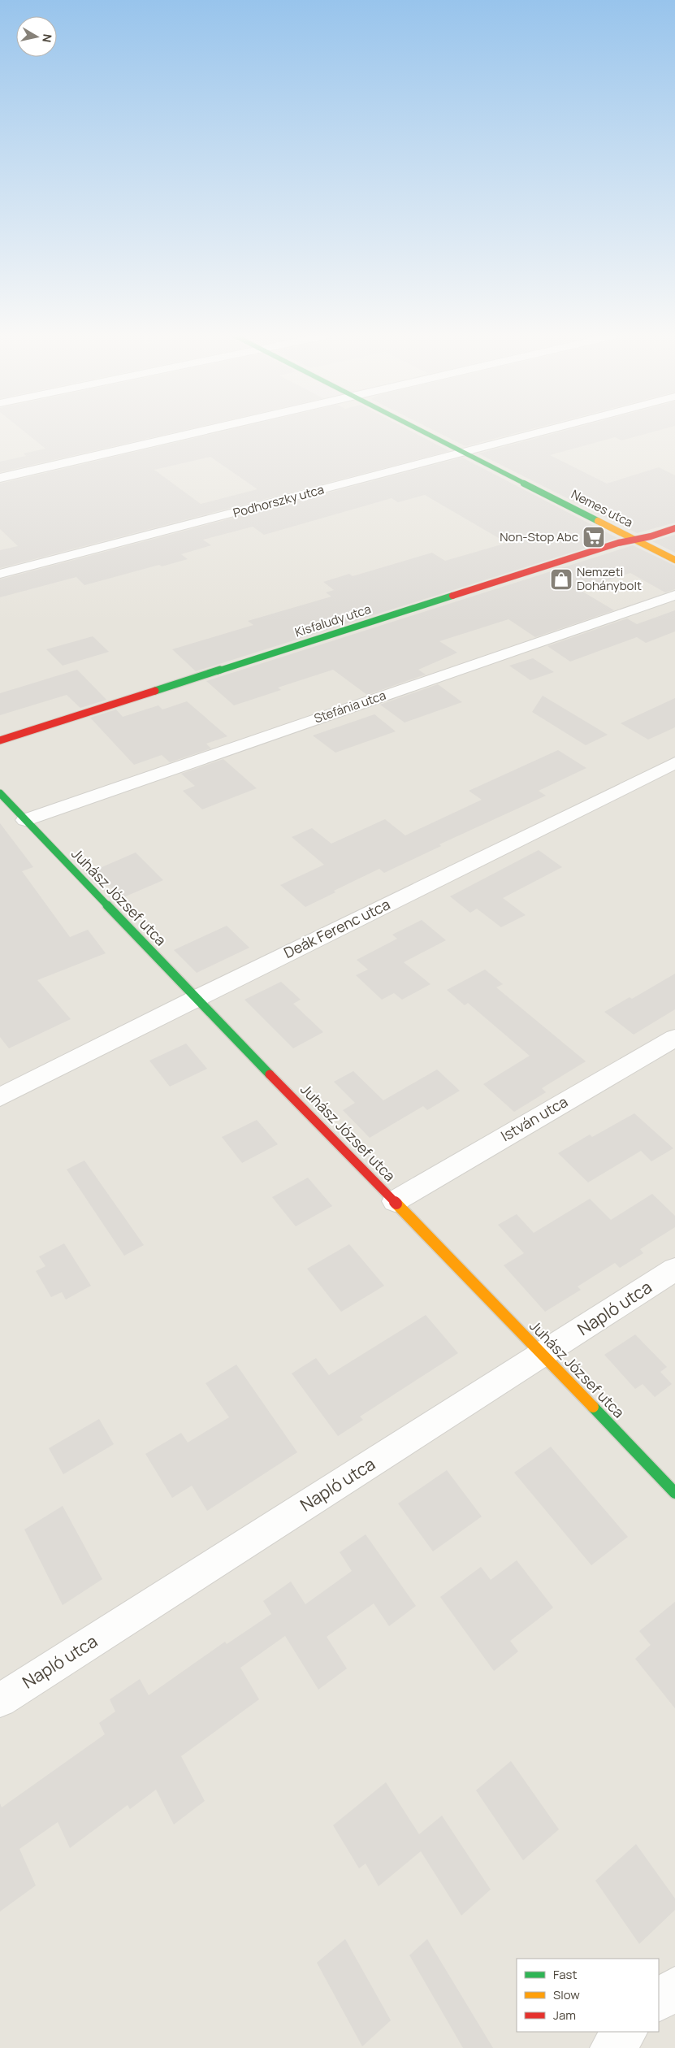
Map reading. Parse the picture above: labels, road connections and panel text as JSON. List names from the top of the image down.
{
  "streets": {
    "street": [
      "Podhorszky utca",
      "Nemes utca",
      "Kisfaludy utca",
      "Stefánia utca",
      "Juhász József utca",
      "Deák Ferenc utca",
      "István utca",
      "Napló utca"
    ]
  },
  "crossings": [
    ["Podhorszky utca", "Nemes utca"],
    ["Nemes utca", "Kisfaludy utca"],
    ["Stefánia utca", "Juhász József utca"],
    ["Juhász József utca", "Deák Ferenc utca"],
    ["Juhász József utca", "István utca"],
    ["Juhász József utca", "Napló utca"]
  ],
  "places": {
    "supermarket": ["Non-Stop Abc"],
    "shop": ["Nemzeti Dohánybolt"]
  },
  "legend": ["Fast", "Slow", "Jam"],
  "north": "right"
}
